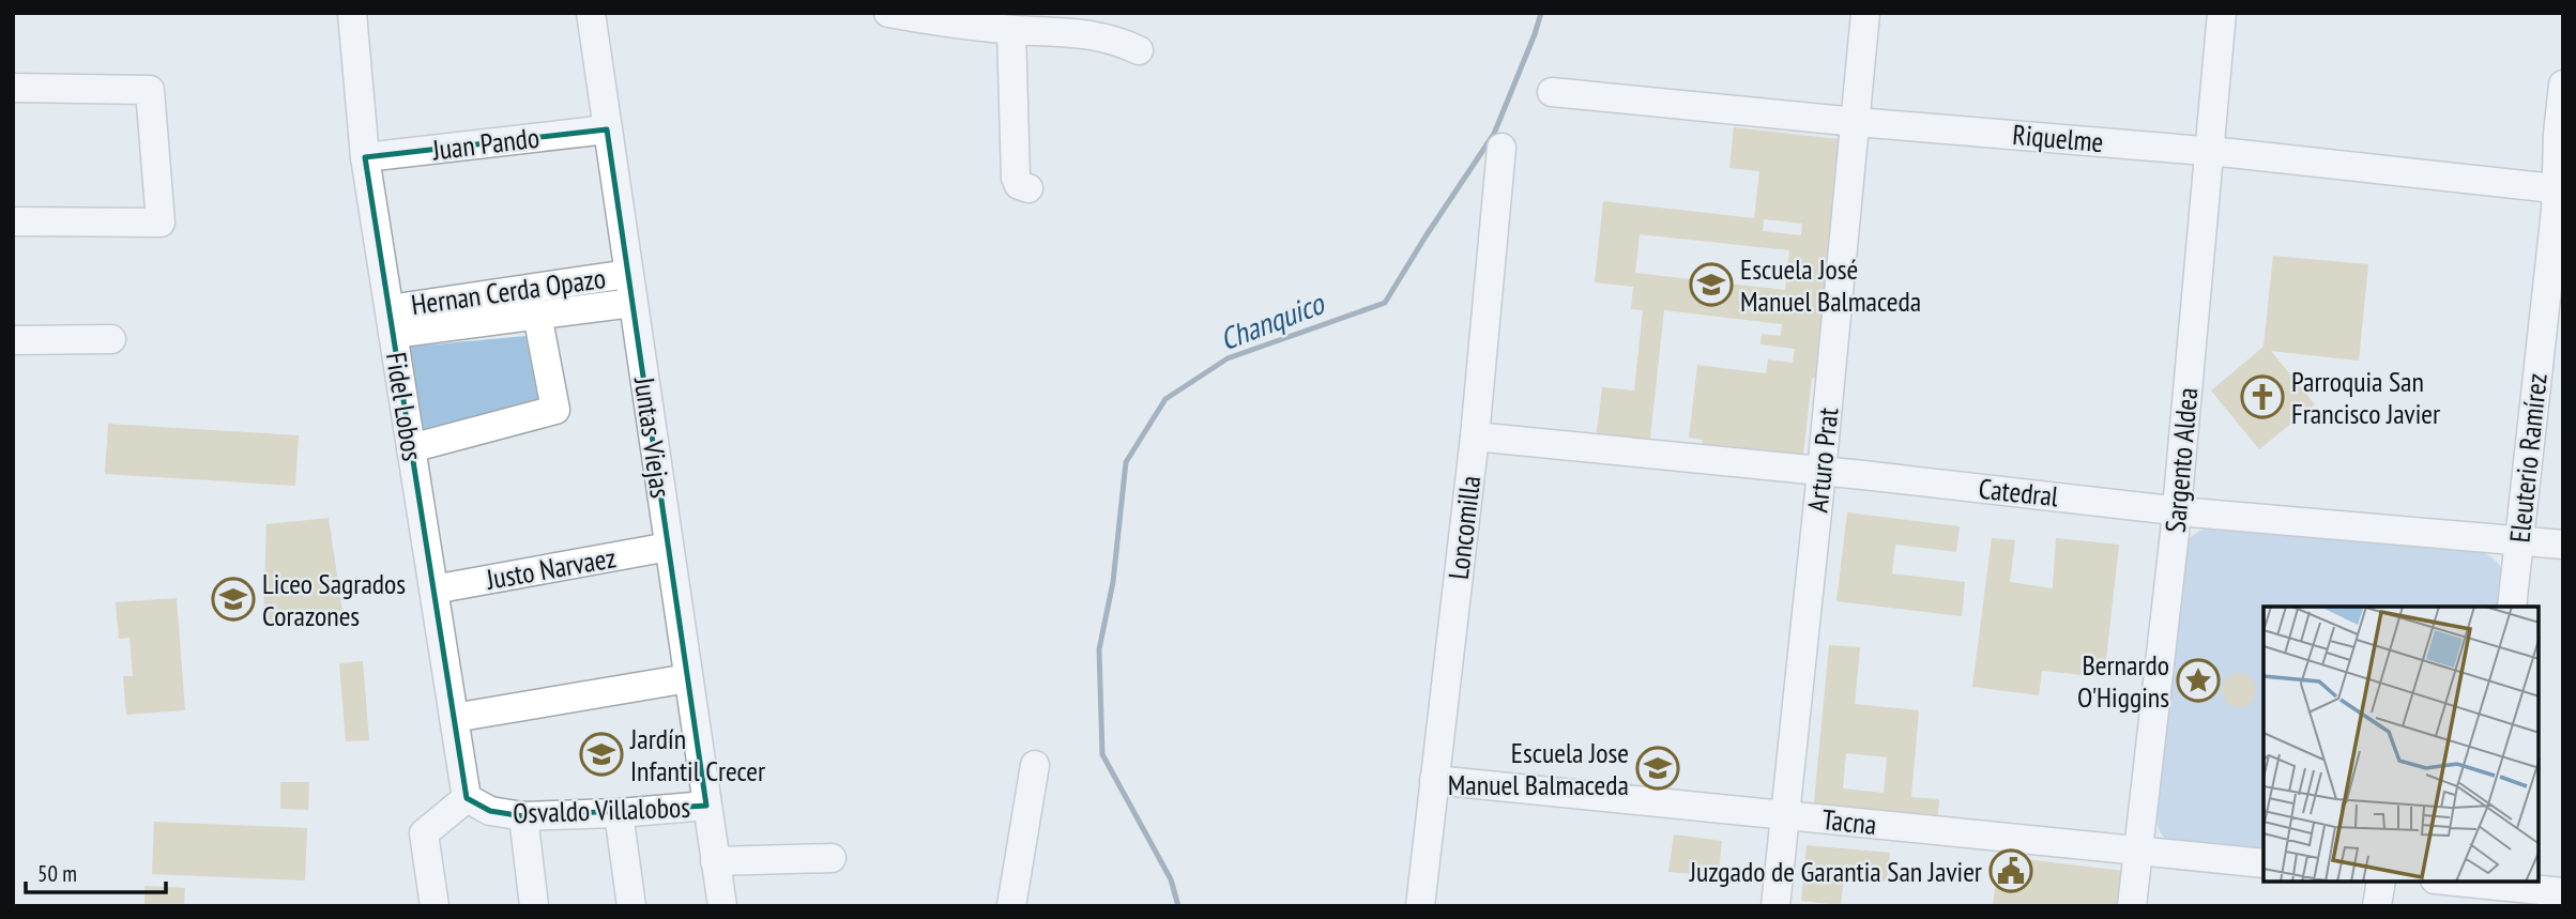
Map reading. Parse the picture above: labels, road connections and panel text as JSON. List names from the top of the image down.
{
  "streets": {
    "street": [
      "Riquelme",
      "Juan Pando",
      "Hernan Cerda Opazo",
      "Fidel Lobos",
      "Juntas Viejas",
      "Eleuterio Ramírez",
      "Arturo Prat",
      "Sargento Aldea",
      "Catedral",
      "Loncomilla",
      "Justo Narvaez",
      "Osvaldo Villalobos",
      "Tacna"
    ]
  },
  "crossings": [
    ["Riquelme", "Eleuterio Ramírez"],
    ["Riquelme", "Arturo Prat"],
    ["Riquelme", "Sargento Aldea"],
    ["Juan Pando", "Fidel Lobos"],
    ["Juan Pando", "Juntas Viejas"],
    ["Hernan Cerda Opazo", "Fidel Lobos"],
    ["Hernan Cerda Opazo", "Juntas Viejas"],
    ["Fidel Lobos", "Justo Narvaez"],
    ["Fidel Lobos", "Osvaldo Villalobos"],
    ["Juntas Viejas", "Justo Narvaez"],
    ["Juntas Viejas", "Osvaldo Villalobos"],
    ["Eleuterio Ramírez", "Catedral"],
    ["Arturo Prat", "Catedral"],
    ["Arturo Prat", "Tacna"],
    ["Sargento Aldea", "Catedral"],
    ["Sargento Aldea", "Tacna"],
    ["Catedral", "Loncomilla"],
    ["Loncomilla", "Tacna"]
  ],
  "water": ["Chanquico"],
  "places": {
    "school or university": [
      "Escuela José Manuel Balmaceda",
      "Liceo Sagrados Corazones",
      "Jardín Infantil Crecer",
      "Escuela Jose Manuel Balmaceda"
    ],
    "church": ["Parroquia San Francisco Javier"],
    "place": ["Bernardo O'Higgins"],
    "public building": ["Juzgado de Garantia San Javier"]
  },
  "scale_bar": "50 m"
}
